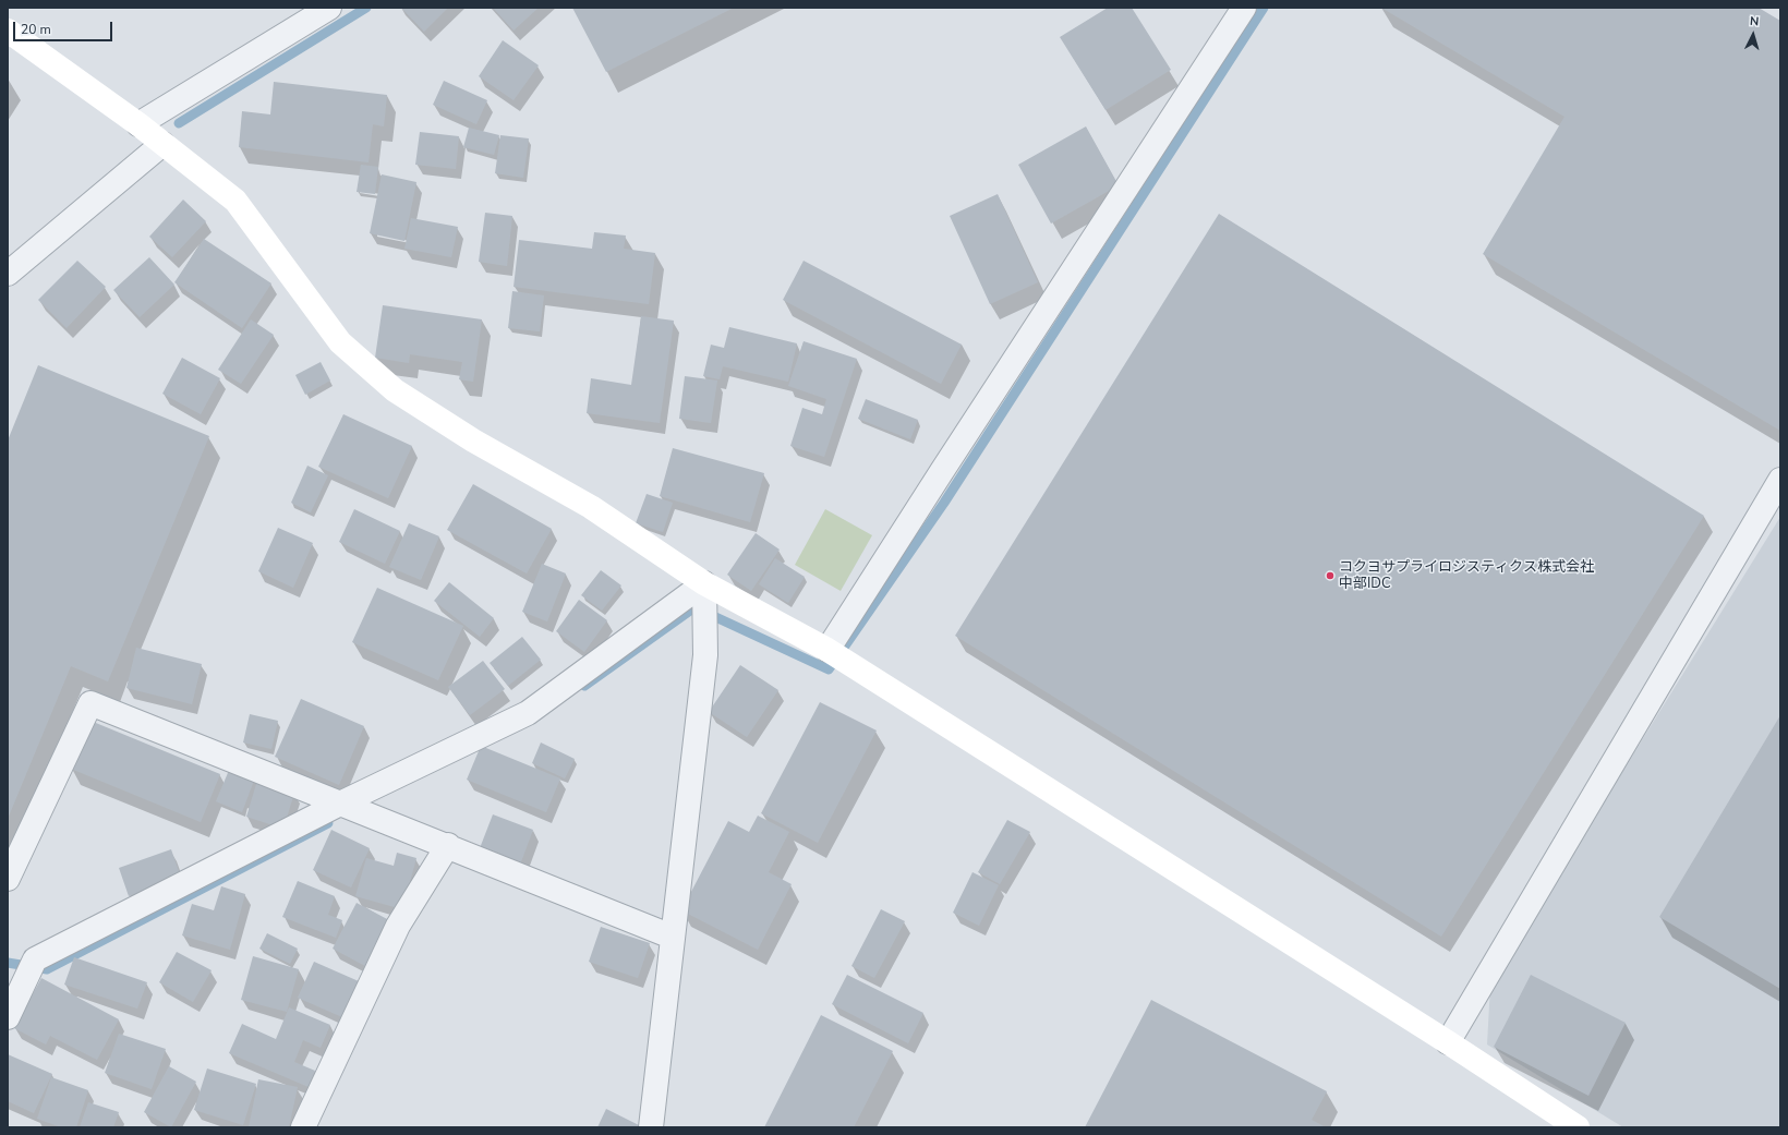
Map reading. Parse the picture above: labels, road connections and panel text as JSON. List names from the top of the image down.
{
  "places": ["コクヨサプライロジスティクス株式会社 中部IDC"],
  "scale_bar": "20 m",
  "north": "top"
}
